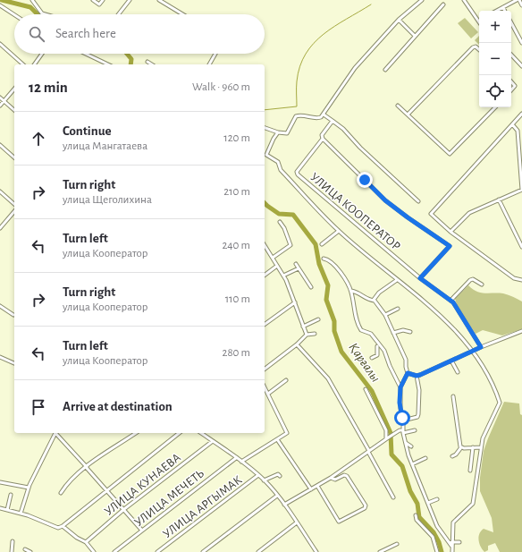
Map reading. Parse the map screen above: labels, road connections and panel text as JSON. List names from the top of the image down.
{
  "streets": {
    "street": [
      "УЛИЦА КООПЕРАТОР",
      "УЛИЦА КУНАЕВА",
      "УЛИЦА МЕЧЕТЬ",
      "УЛИЦА АРГЫМАК"
    ]
  },
  "water": ["Қарғалы"],
  "page": {
    "map_buttons": ["+", "−"],
    "search": "Search here",
    "heading": ["12 min", "Walk · 960 m"],
    "list": [
      ["Continue", "улица Мангатаева", "120 m"],
      ["Turn right", "улица Щеголихина", "210 m"],
      ["Turn left", "улица Кооператор", "240 m"],
      ["Turn right", "улица Кооператор", "110 m"],
      ["Turn left", "улица Кооператор", "280 m"],
      "Arrive at destination"
    ]
  }
}
